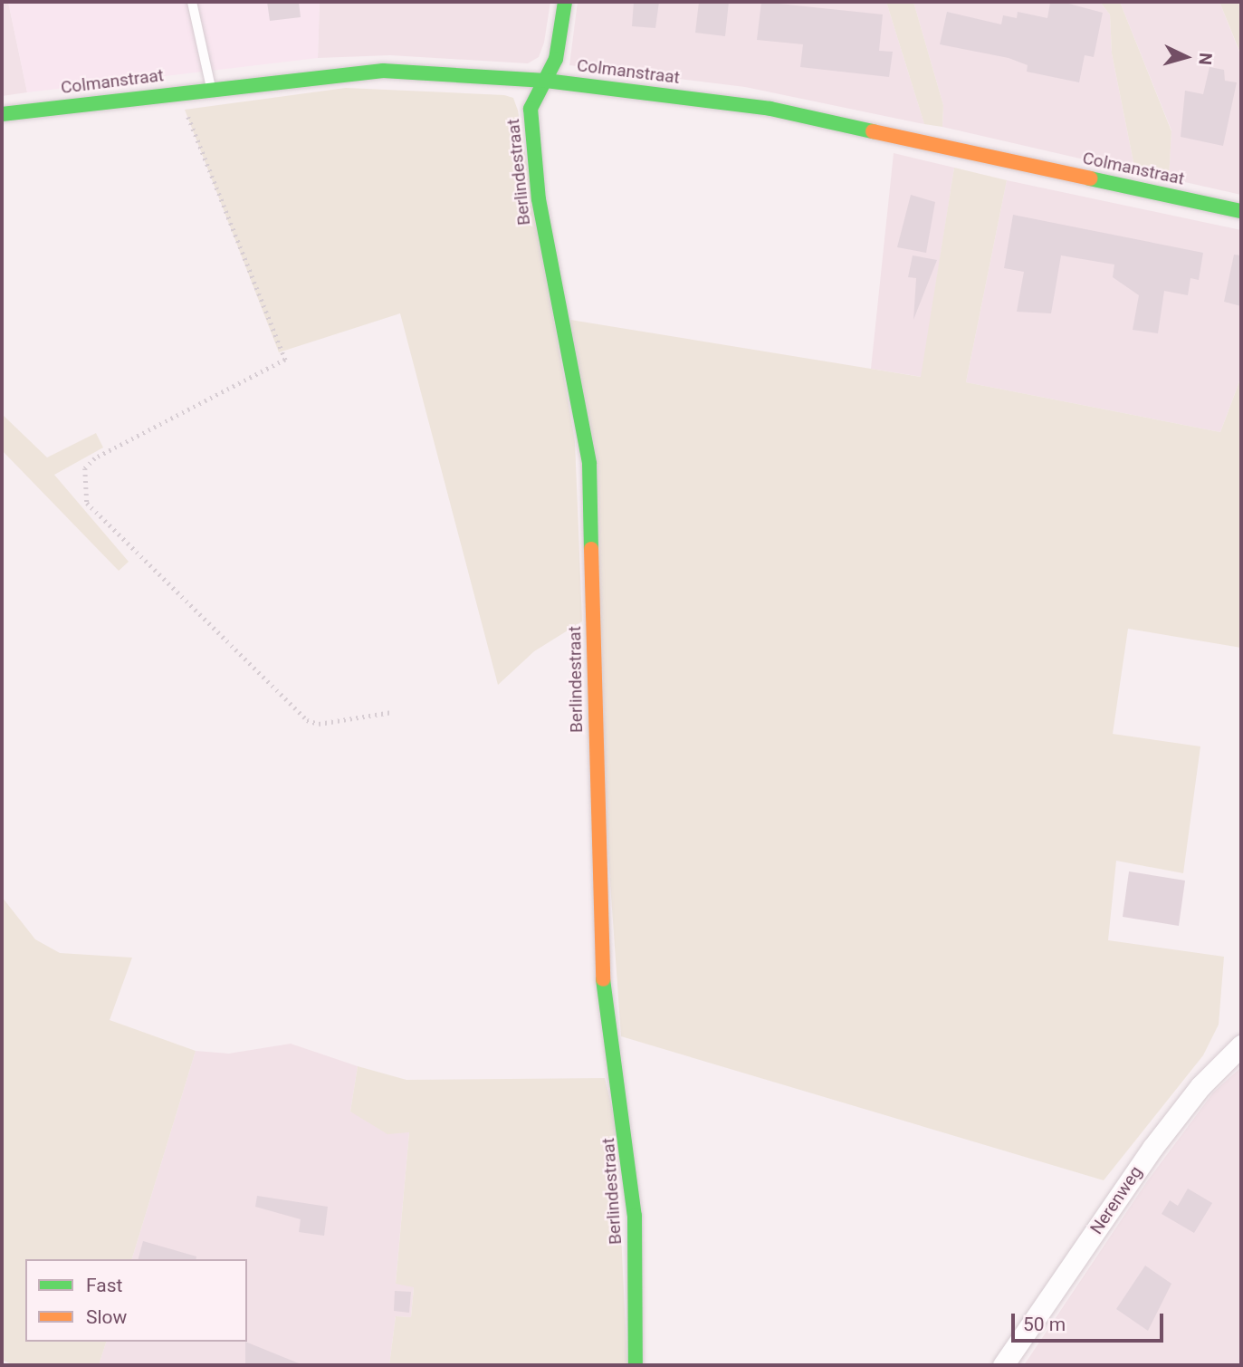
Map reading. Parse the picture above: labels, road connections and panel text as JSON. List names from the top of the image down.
{
  "streets": {
    "street": ["Colmanstraat", "Berlindestraat", "Nerenweg"]
  },
  "crossings": [
    ["Colmanstraat", "Berlindestraat"]
  ],
  "legend": ["Fast", "Slow"],
  "scale_bar": "50 m",
  "north": "right"
}
